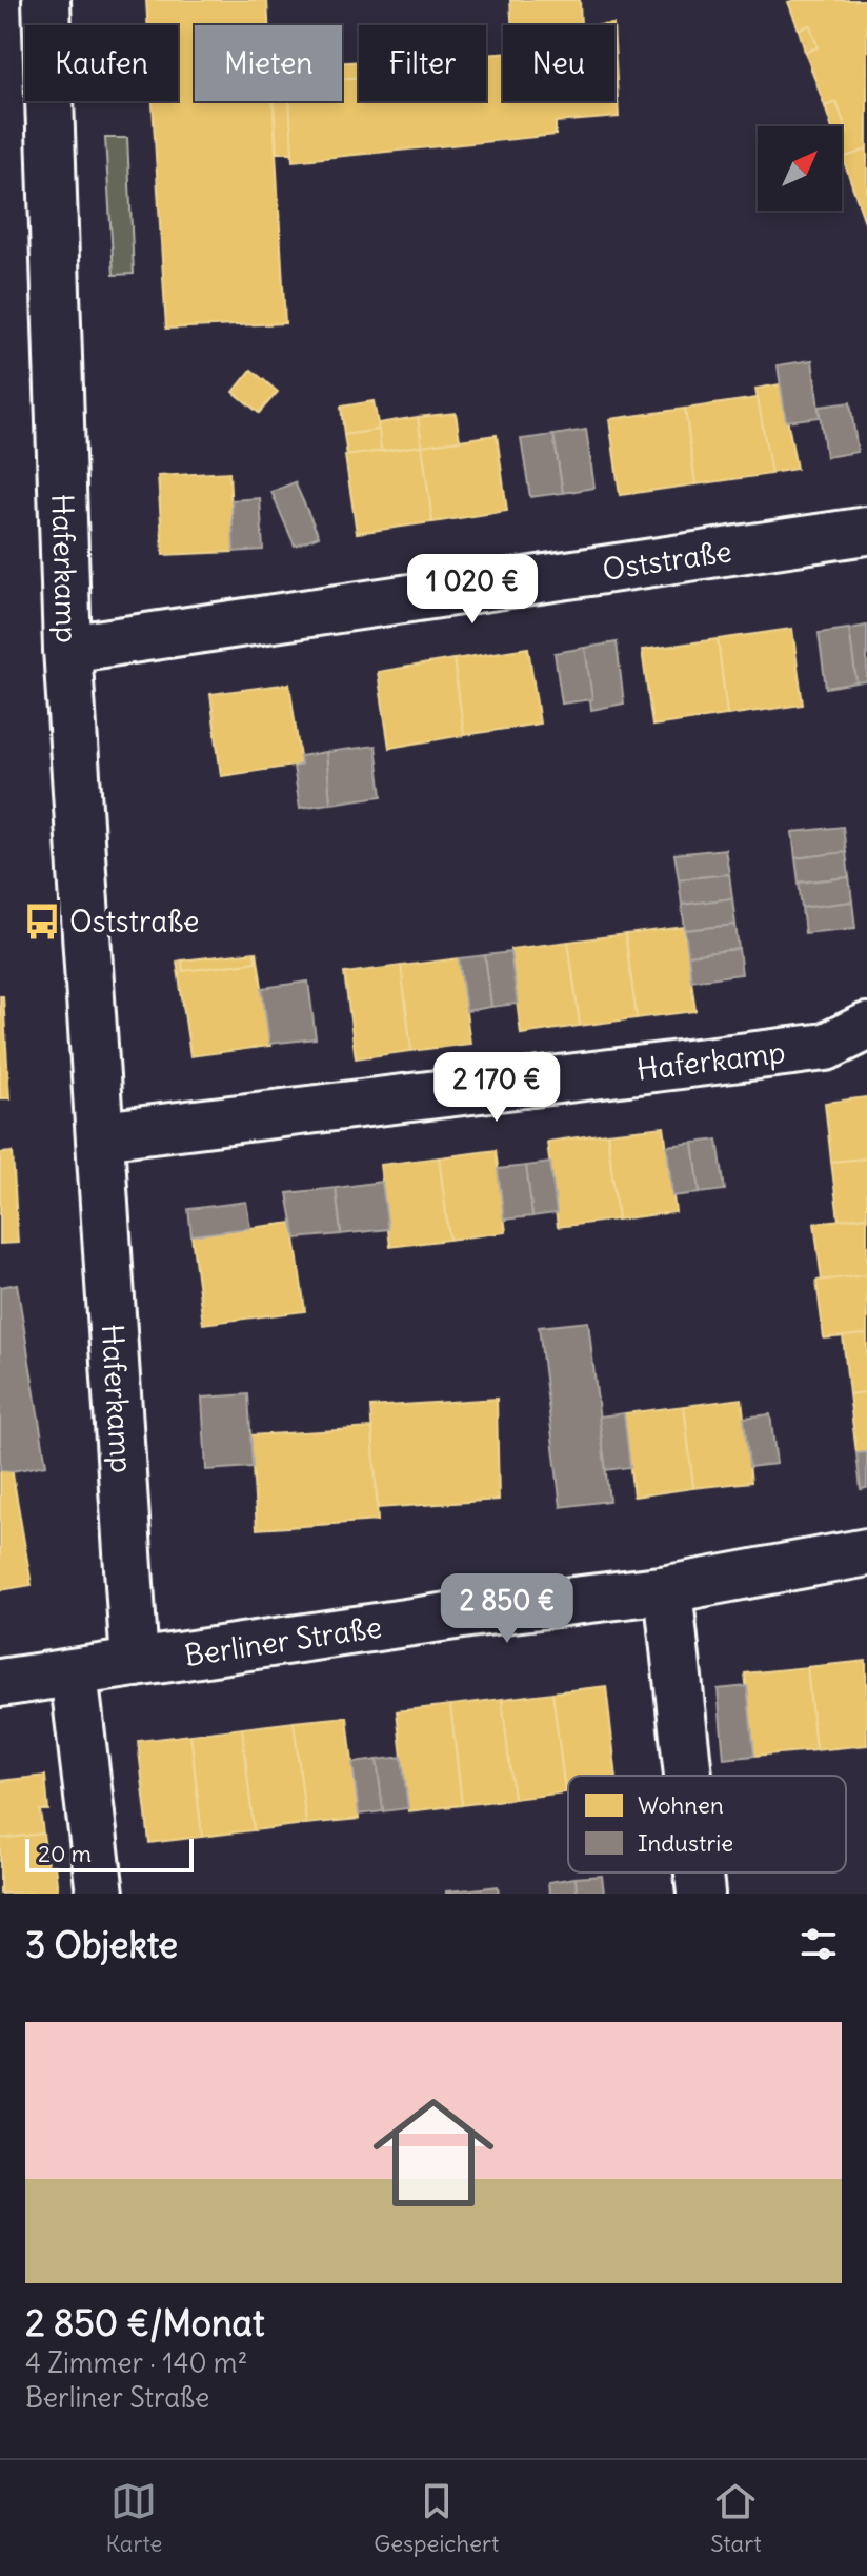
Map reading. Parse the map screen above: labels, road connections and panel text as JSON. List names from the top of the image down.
{
  "streets": {
    "street": ["Oststraße", "Haferkamp", "Berliner Straße"]
  },
  "crossings": [
    ["Oststraße", "Haferkamp"],
    ["Haferkamp", "Berliner Straße"]
  ],
  "places": {
    "bus stop": ["Oststraße"]
  },
  "legend": ["Wohnen", "Industrie"],
  "scale_bar": "20 m",
  "north": "top right",
  "page": {
    "chip": [
      "Kaufen",
      "Mieten",
      "Filter",
      "Neu"
    ],
    "price": ["1 020 €", "2 170 €", "2 850 €"],
    "scale": "20 m",
    "heading": "3 Objekte",
    "list": [
      {
        "name": "2 850 €/Monat",
        "note": "4 Zimmer · 140 m² · Berliner Straße"
      }
    ],
    "tabs": ["Karte", "Gespeichert", "Start"]
  }
}
